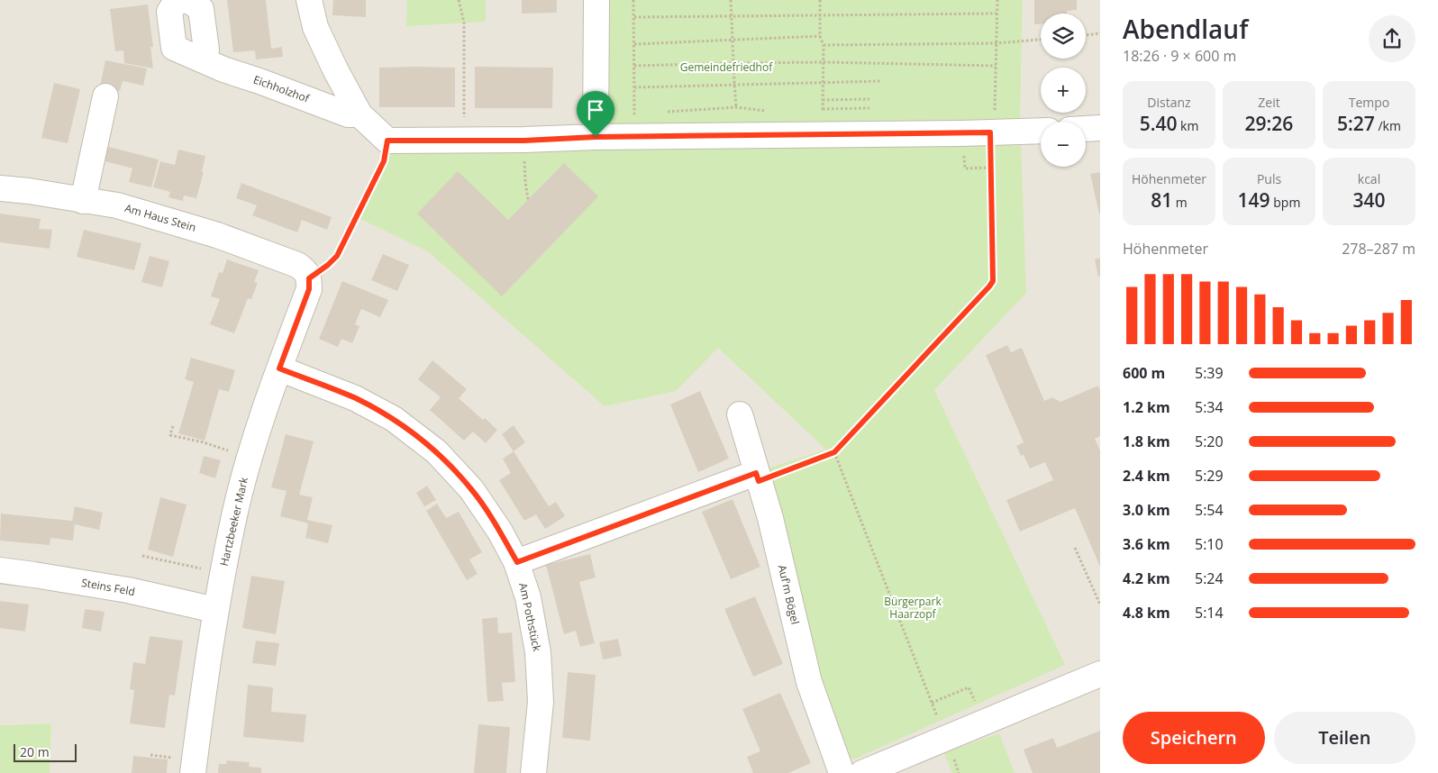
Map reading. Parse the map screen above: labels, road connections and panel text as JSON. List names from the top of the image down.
{
  "streets": {
    "street": [
      "Eichholzhof",
      "Am Haus Stein",
      "Hartzbeeker Mark",
      "Steins Feld",
      "Auf'm Bögel",
      "Am Pothstück"
    ]
  },
  "crossings": [
    ["Am Haus Stein", "Hartzbeeker Mark"],
    ["Hartzbeeker Mark", "Steins Feld"],
    ["Hartzbeeker Mark", "Am Pothstück"]
  ],
  "parks": ["Gemeindefriedhof", "Bürgerpark Haarzopf"],
  "scale_bar": "20 m",
  "page": {
    "heading": ["Abendlauf", "18:26 · 9 × 600 m"],
    "map_buttons": ["+", "−"],
    "stats": [
      ["Distanz", "5.40 km"],
      ["Zeit", "29:26"],
      ["Tempo", "5:27 /km"],
      ["Höhenmeter", "81 m"],
      ["Puls", "149 bpm"],
      ["kcal", "340"]
    ],
    "chart": ["Höhenmeter", "278–287 m"],
    "list": [
      {
        "name": "600 m",
        "note": "5:39"
      },
      {
        "name": "1.2 km",
        "note": "5:34"
      },
      {
        "name": "1.8 km",
        "note": "5:20"
      },
      {
        "name": "2.4 km",
        "note": "5:29"
      },
      {
        "name": "3.0 km",
        "note": "5:54"
      },
      {
        "name": "3.6 km",
        "note": "5:10"
      },
      {
        "name": "4.2 km",
        "note": "5:24"
      },
      {
        "name": "4.8 km",
        "note": "5:14"
      }
    ],
    "buttons": ["Speichern", "Teilen"],
    "scale": "20 m"
  }
}
